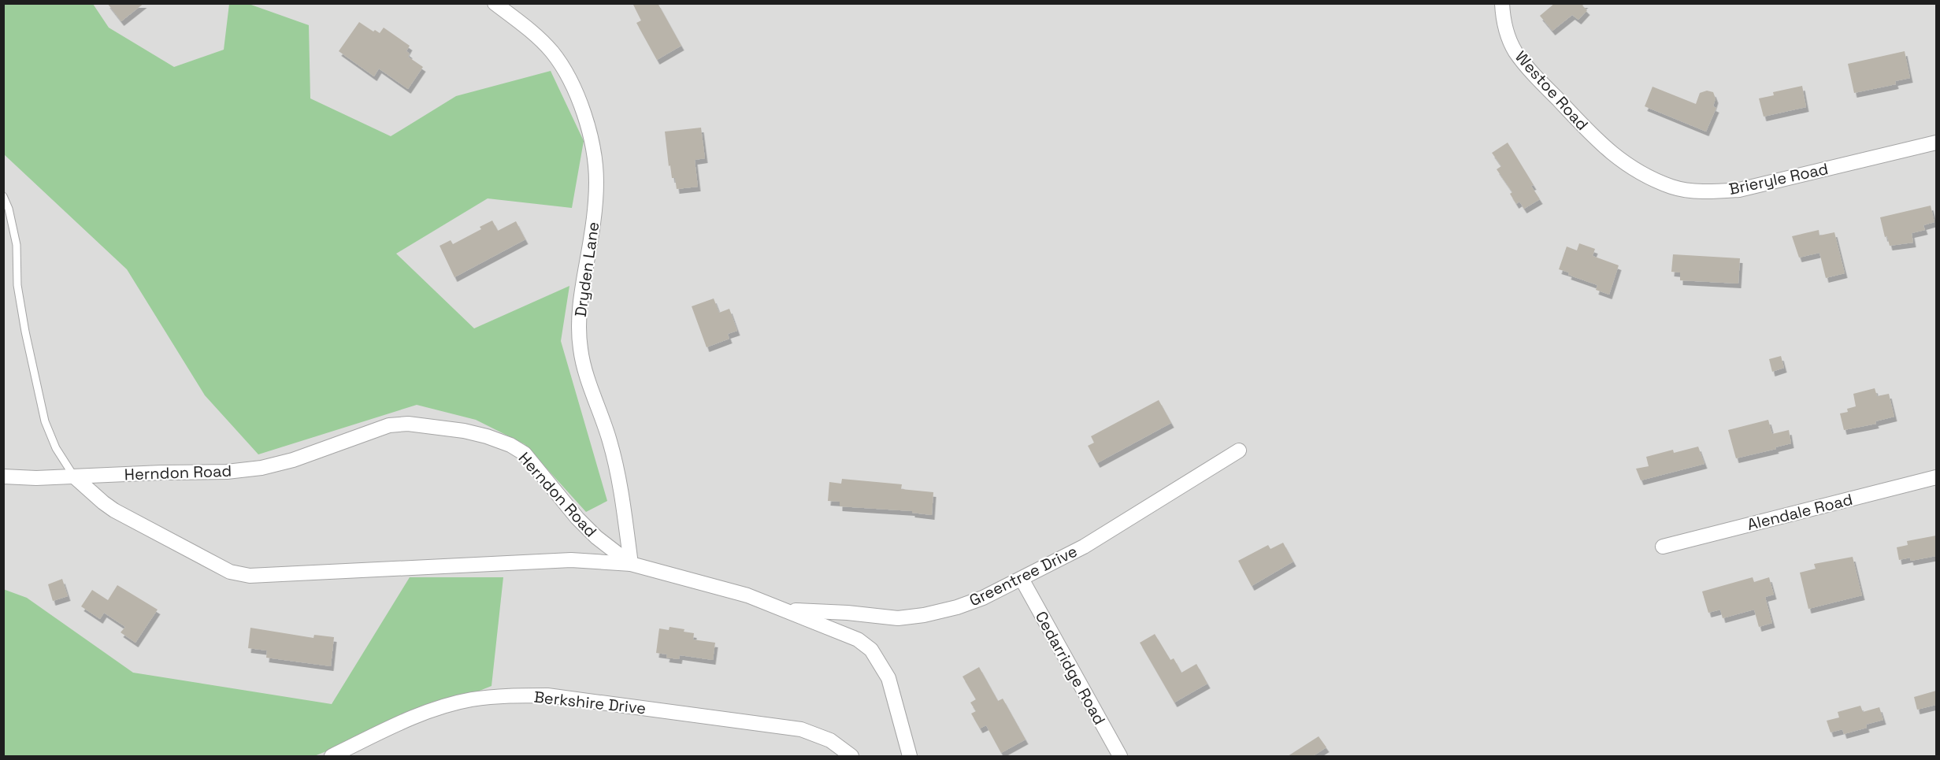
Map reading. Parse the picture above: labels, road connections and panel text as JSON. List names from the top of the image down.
{
  "streets": {
    "street": [
      "Westoe Road",
      "Brieryle Road",
      "Dryden Lane",
      "Herndon Road",
      "Alendale Road",
      "Greentree Drive",
      "Cedarridge Road",
      "Berkshire Drive"
    ]
  },
  "crossings": [
    ["Westoe Road", "Brieryle Road"],
    ["Dryden Lane", "Herndon Road"],
    ["Herndon Road", "Greentree Drive"],
    ["Greentree Drive", "Cedarridge Road"]
  ]
}
